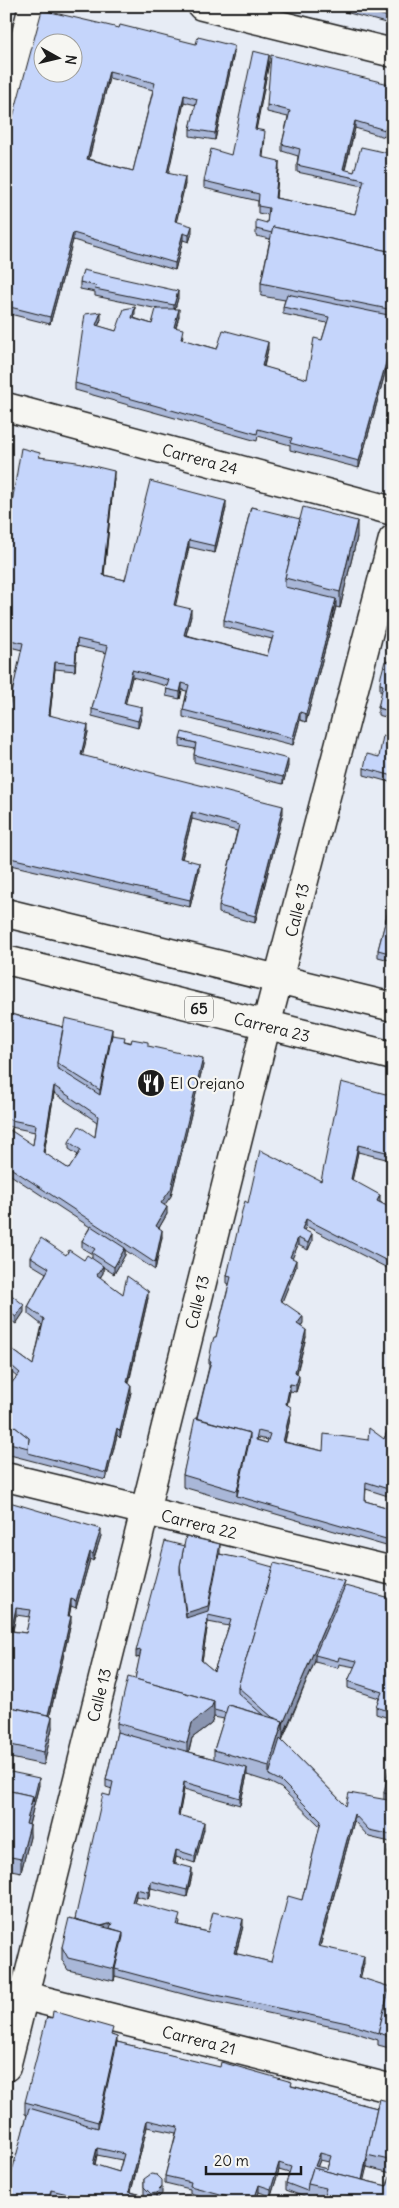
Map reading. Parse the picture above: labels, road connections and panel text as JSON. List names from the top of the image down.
{
  "streets": {
    "street": [
      "Carrera 24",
      "Calle 13",
      "65",
      "Carrera 23",
      "Carrera 22",
      "Carrera 21"
    ]
  },
  "crossings": [
    ["Calle 13", "Carrera 23"],
    ["Calle 13", "Carrera 22"],
    ["Calle 13", "Carrera 21"]
  ],
  "places": {
    "restaurant": ["El Orejano"]
  },
  "scale_bar": "20 m",
  "north": "right"
}
